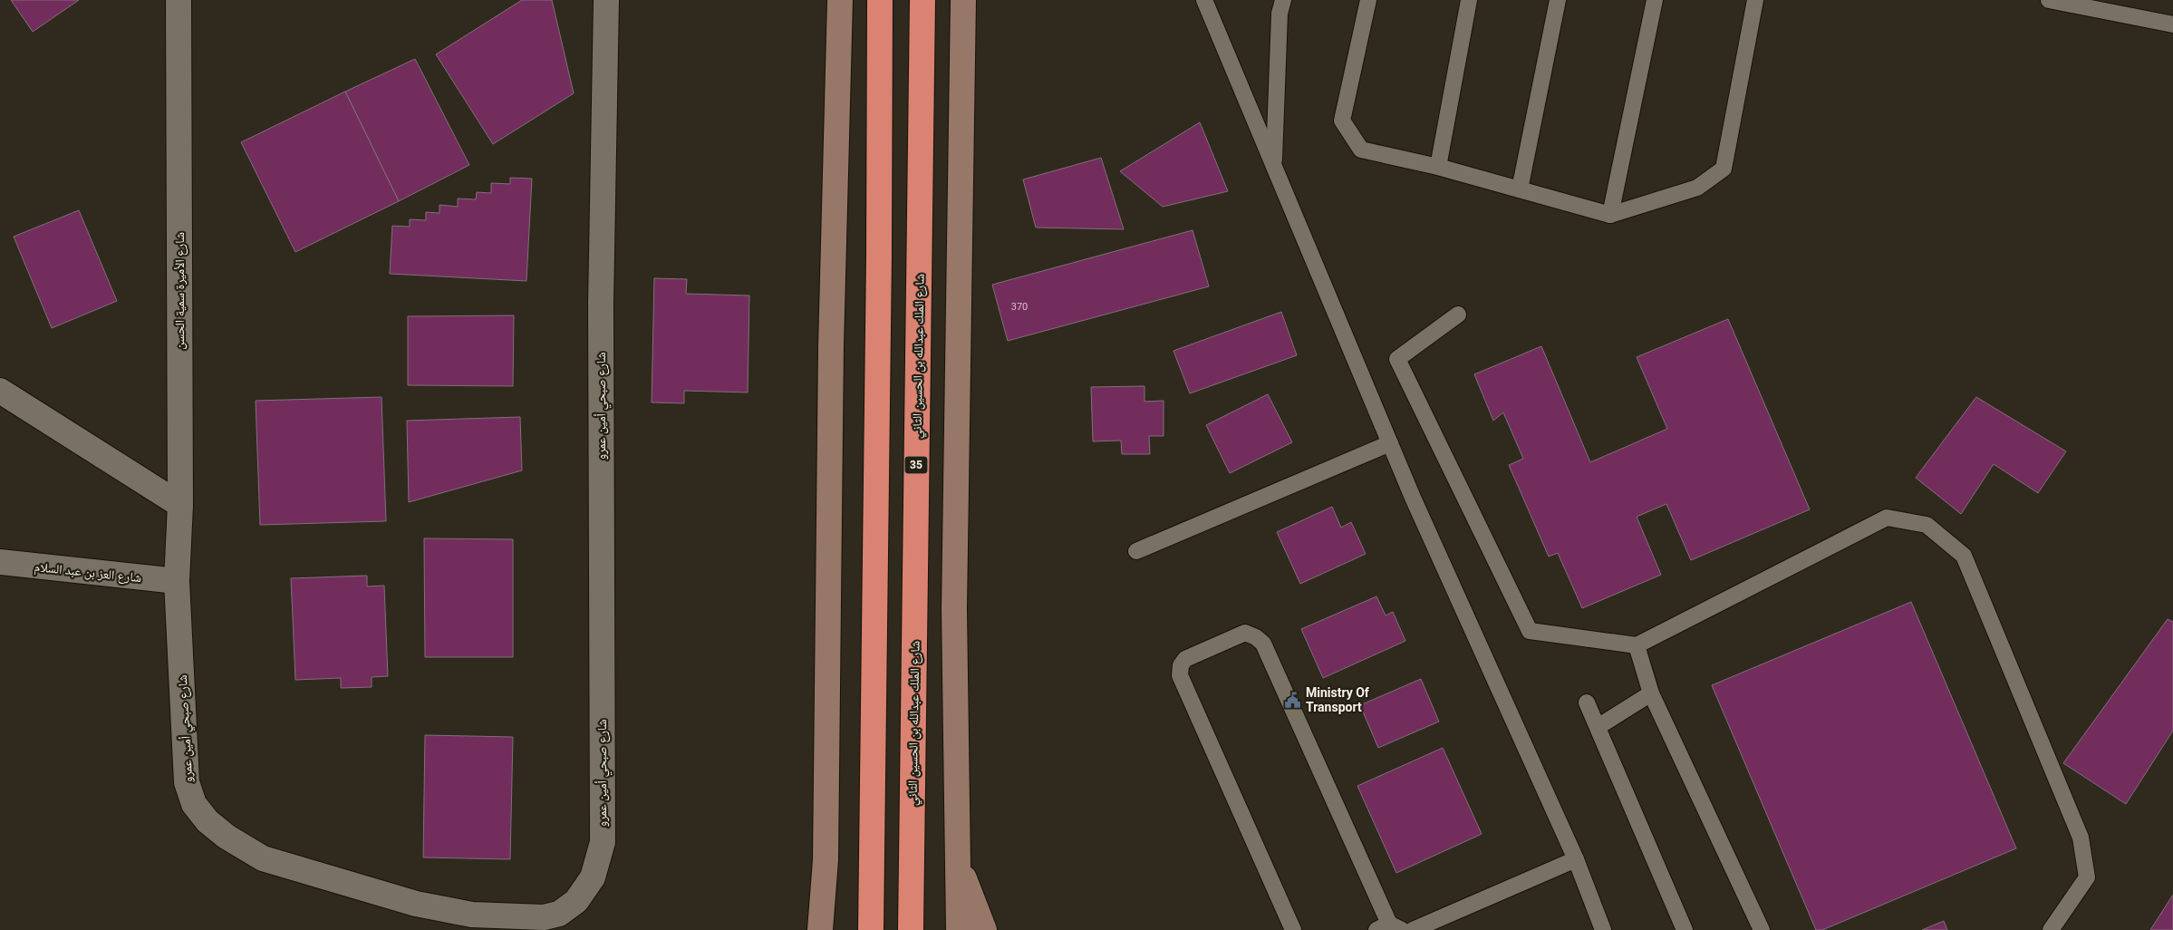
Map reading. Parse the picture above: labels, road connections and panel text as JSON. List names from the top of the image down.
{
  "streets": {
    "highway": ["شارع الملك عبدالله بن الحسين الثاني", "35"],
    "street": ["شارع الأميرة سمية الحسن", "شارع صبحي أمين عمرو", "شارع العز بن عبد السلام"]
  },
  "crossings": [
    ["شارع الأميرة سمية الحسن", "شارع صبحي أمين عمرو"],
    ["شارع الأميرة سمية الحسن", "شارع العز بن عبد السلام"],
    ["شارع صبحي أمين عمرو", "شارع العز بن عبد السلام"]
  ],
  "places": {
    "public building": ["Ministry Of Transport"]
  },
  "house_numbers": ["370"]
}
